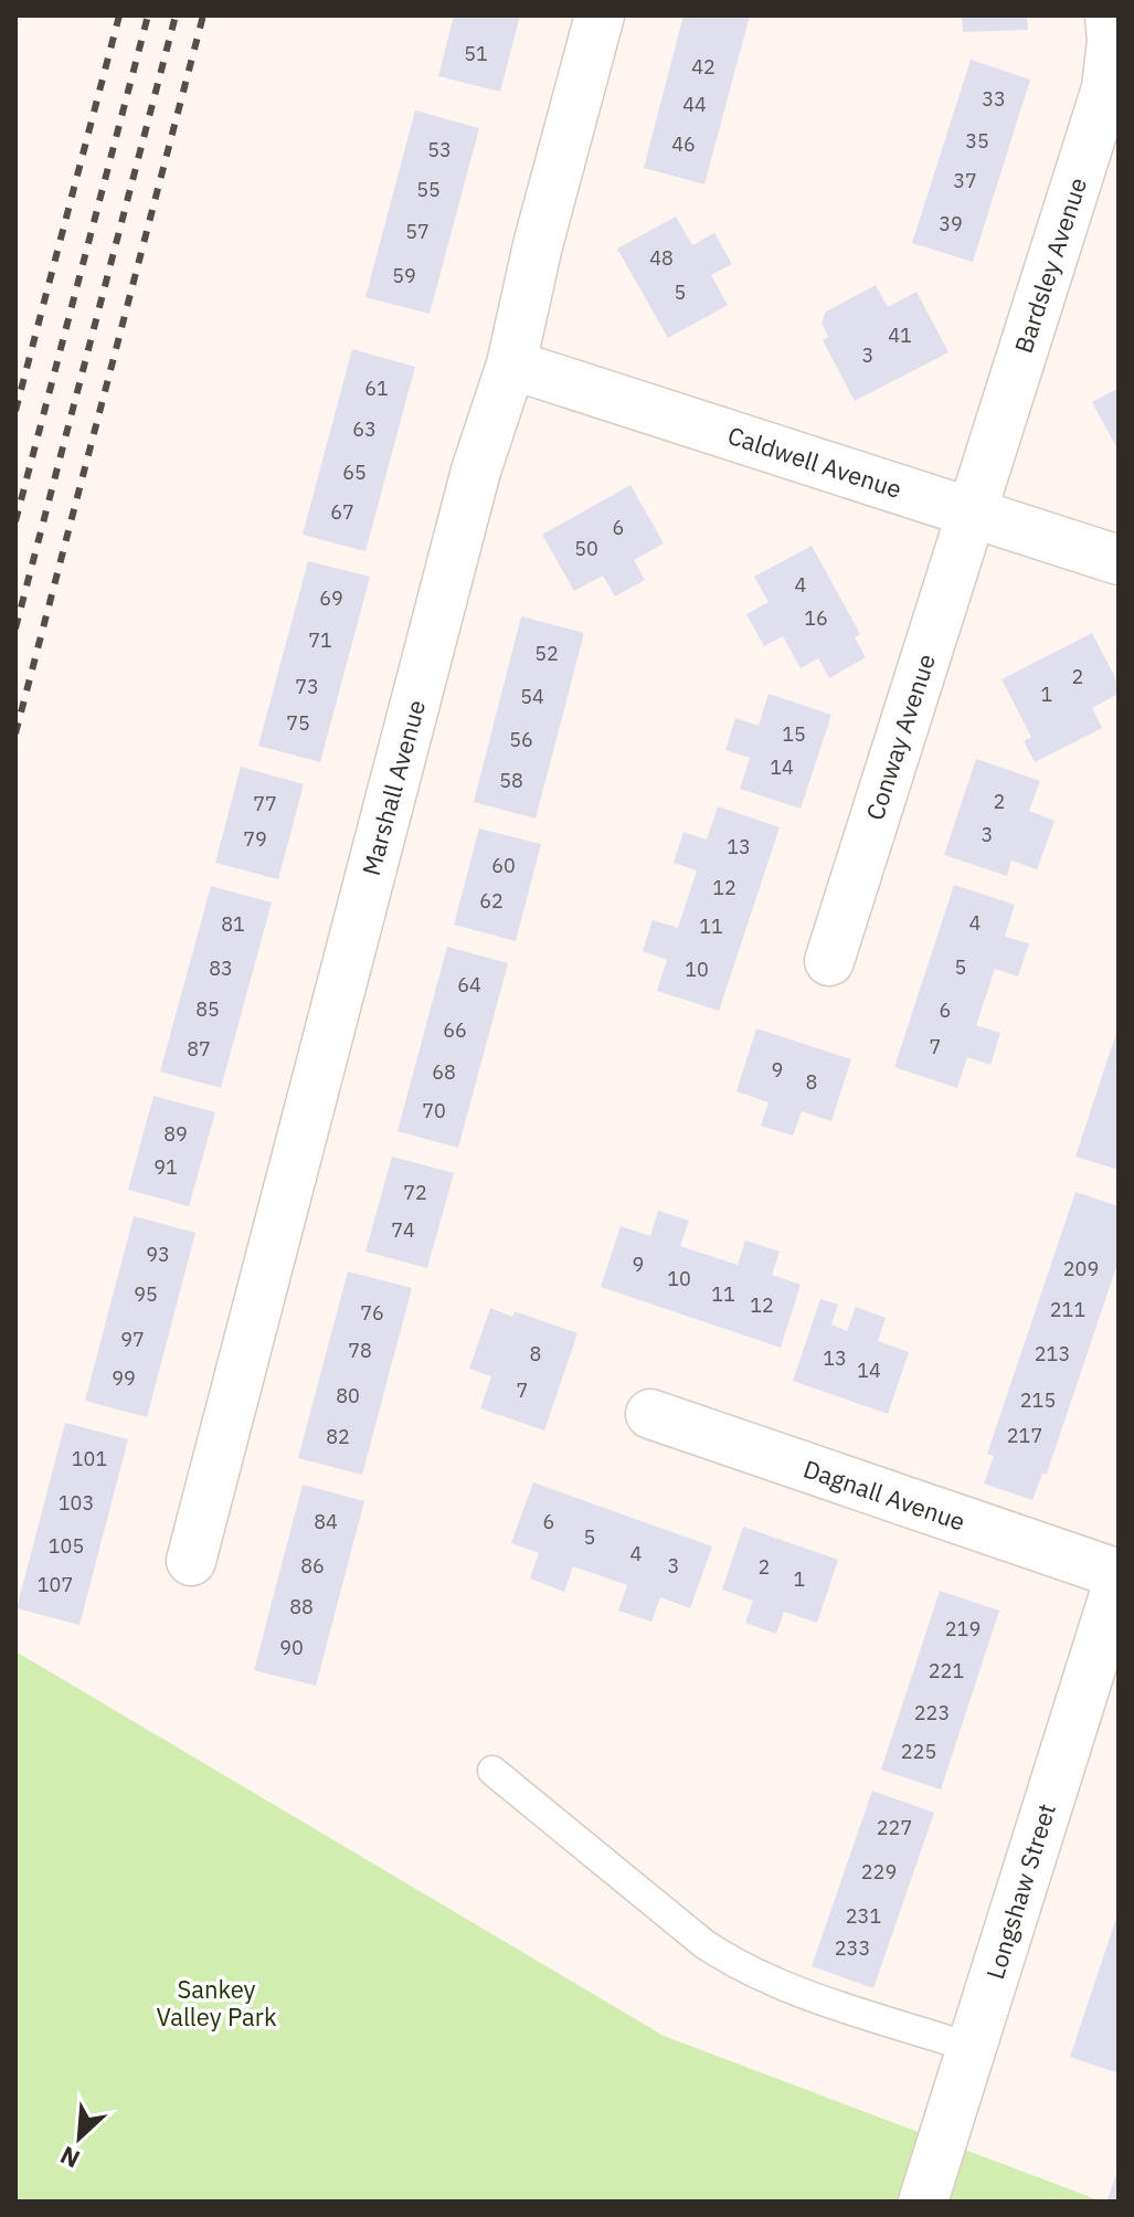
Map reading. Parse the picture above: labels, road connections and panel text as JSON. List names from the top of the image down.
{
  "streets": {
    "street": [
      "Bardsley Avenue",
      "Caldwell Avenue",
      "Conway Avenue",
      "Marshall Avenue",
      "Dagnall Avenue",
      "Longshaw Street"
    ]
  },
  "crossings": [
    ["Bardsley Avenue", "Caldwell Avenue"],
    ["Bardsley Avenue", "Conway Avenue"],
    ["Caldwell Avenue", "Conway Avenue"],
    ["Caldwell Avenue", "Marshall Avenue"],
    ["Dagnall Avenue", "Longshaw Street"]
  ],
  "parks": ["Sankey Valley Park"],
  "house_numbers": [
    "51",
    "42",
    "33",
    "44",
    "35",
    "46",
    "53",
    "37",
    "55",
    "39",
    "57",
    "48",
    "59",
    "5",
    "41",
    "3",
    "61",
    "63",
    "65",
    "67",
    "6",
    "50",
    "4",
    "69",
    "16",
    "71",
    "52",
    "2",
    "73",
    "1",
    "54",
    "75",
    "15",
    "56",
    "14",
    "58",
    "2",
    "77",
    "3",
    "79",
    "13",
    "60",
    "12",
    "62",
    "4",
    "81",
    "11",
    "5",
    "83",
    "10",
    "64",
    "85",
    "6",
    "66",
    "7",
    "87",
    "9",
    "68",
    "8",
    "70",
    "89",
    "91",
    "72",
    "74",
    "93",
    "9",
    "209",
    "10",
    "95",
    "11",
    "12",
    "211",
    "76",
    "97",
    "78",
    "8",
    "213",
    "13",
    "14",
    "99",
    "7",
    "80",
    "215",
    "217",
    "82",
    "101",
    "103",
    "84",
    "6",
    "5",
    "105",
    "4",
    "86",
    "3",
    "2",
    "1",
    "107",
    "88",
    "219",
    "90",
    "221",
    "223",
    "225",
    "227",
    "229",
    "231",
    "233"
  ],
  "north": "bottom left"
}
